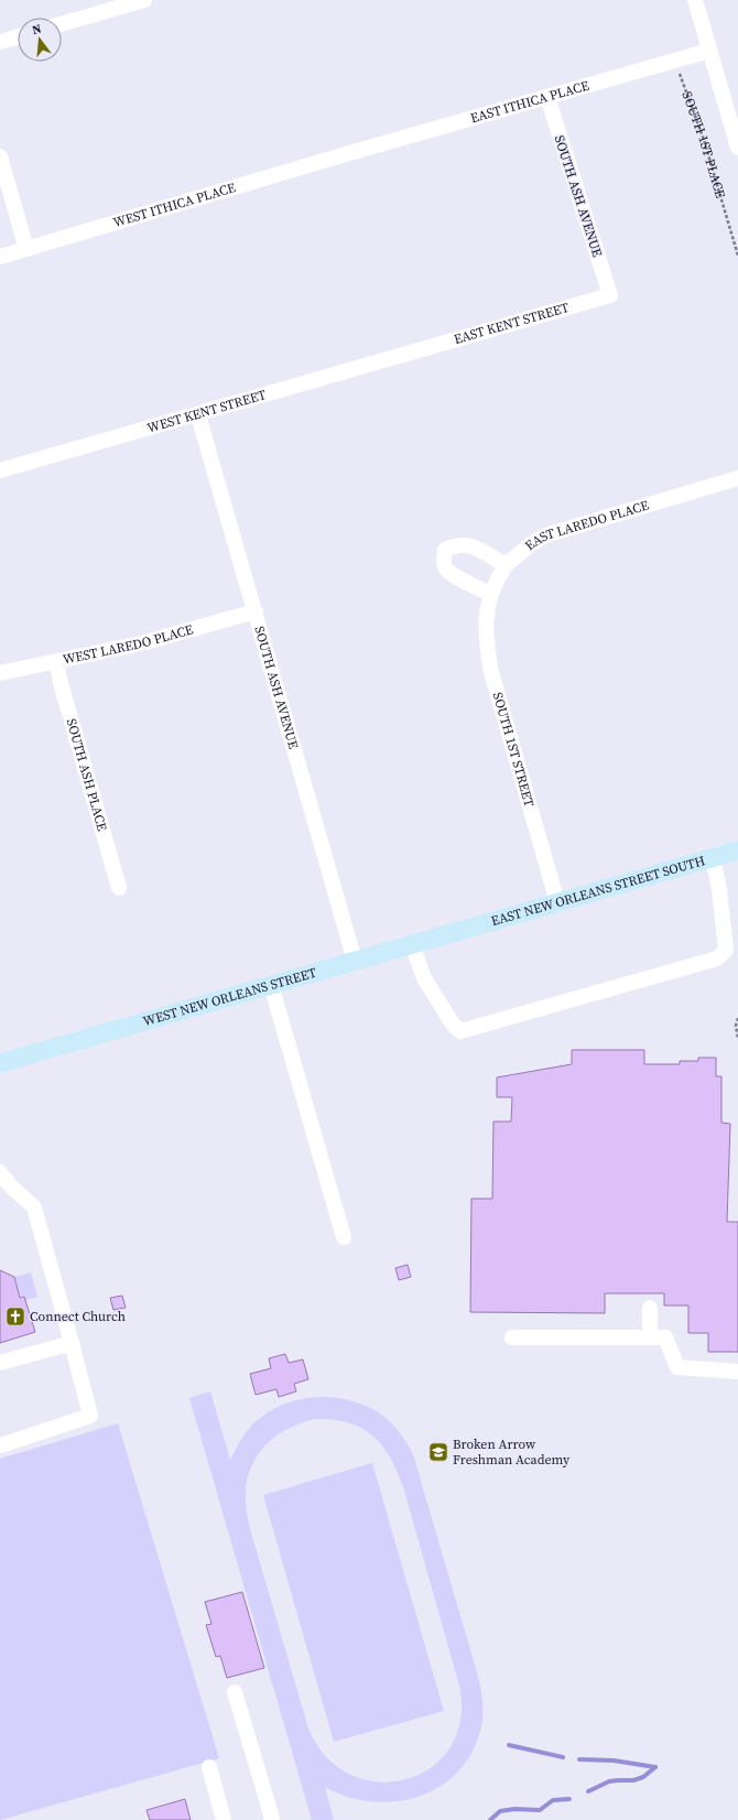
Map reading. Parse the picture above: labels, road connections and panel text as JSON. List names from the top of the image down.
{
  "streets": {
    "main road": ["EAST NEW ORLEANS STREET SOUTH", "WEST NEW ORLEANS STREET"],
    "street": [
      "EAST ITHICA PLACE",
      "SOUTH ASH AVENUE",
      "WEST ITHICA PLACE",
      "EAST KENT STREET",
      "WEST KENT STREET",
      "EAST LAREDO PLACE",
      "WEST LAREDO PLACE",
      "SOUTH 1ST STREET",
      "SOUTH ASH PLACE"
    ],
    "path": ["SOUTH 1ST PLACE"]
  },
  "crossings": [
    ["EAST ITHICA PLACE", "SOUTH ASH AVENUE"],
    ["EAST ITHICA PLACE", "WEST ITHICA PLACE"],
    ["SOUTH ASH AVENUE", "EAST KENT STREET"],
    ["SOUTH ASH AVENUE", "WEST KENT STREET"],
    ["SOUTH ASH AVENUE", "WEST LAREDO PLACE"],
    ["SOUTH ASH AVENUE", "WEST NEW ORLEANS STREET"],
    ["EAST KENT STREET", "WEST KENT STREET"],
    ["EAST LAREDO PLACE", "SOUTH 1ST STREET"],
    ["WEST LAREDO PLACE", "SOUTH ASH PLACE"],
    ["SOUTH 1ST STREET", "EAST NEW ORLEANS STREET SOUTH"],
    ["EAST NEW ORLEANS STREET SOUTH", "WEST NEW ORLEANS STREET"]
  ],
  "places": {
    "church": ["Connect Church"],
    "school or university": ["Broken Arrow Freshman Academy"]
  },
  "north": "top"
}
